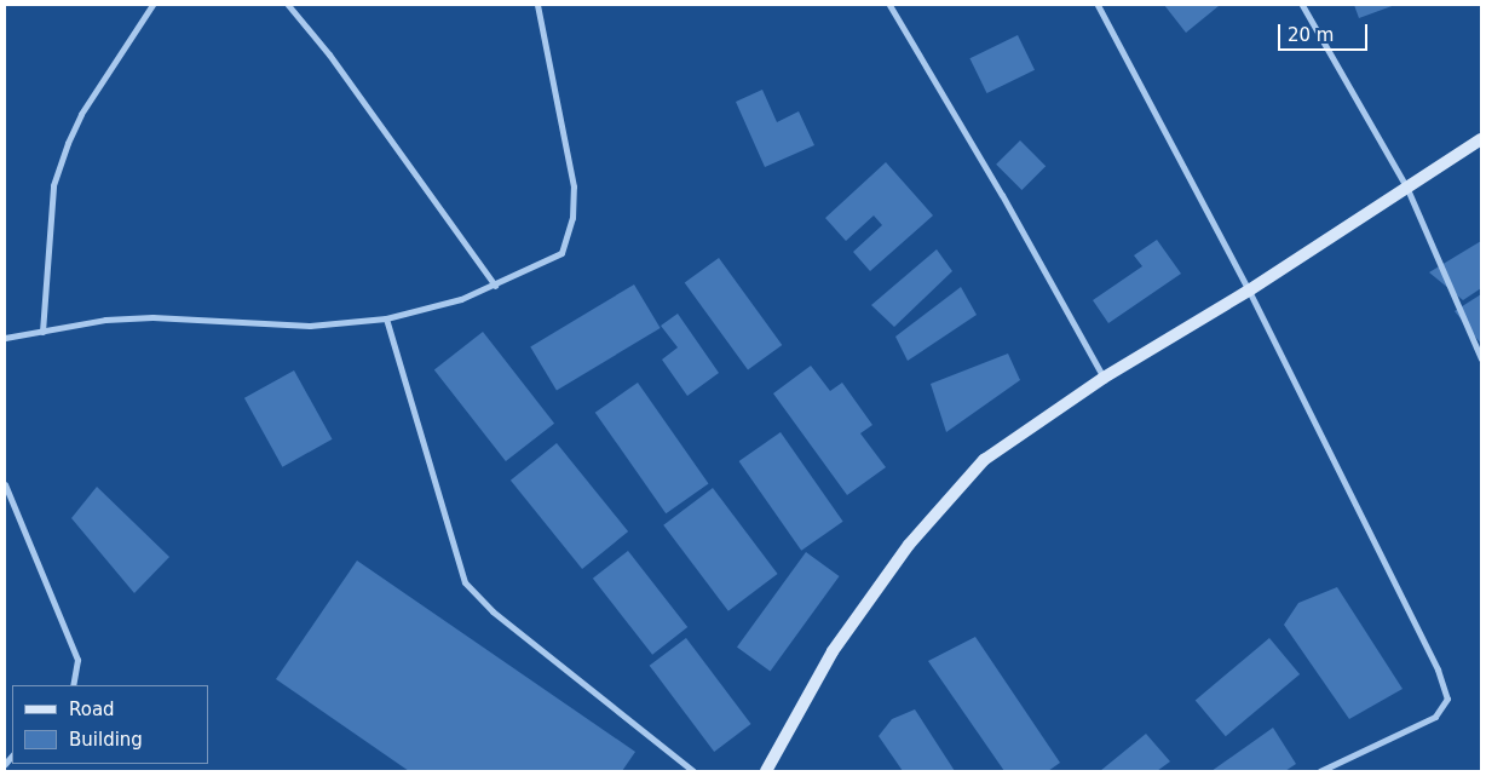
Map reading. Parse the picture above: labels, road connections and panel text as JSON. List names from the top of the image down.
{
  "legend": ["Road", "Building"],
  "scale_bar": "20 m"
}
